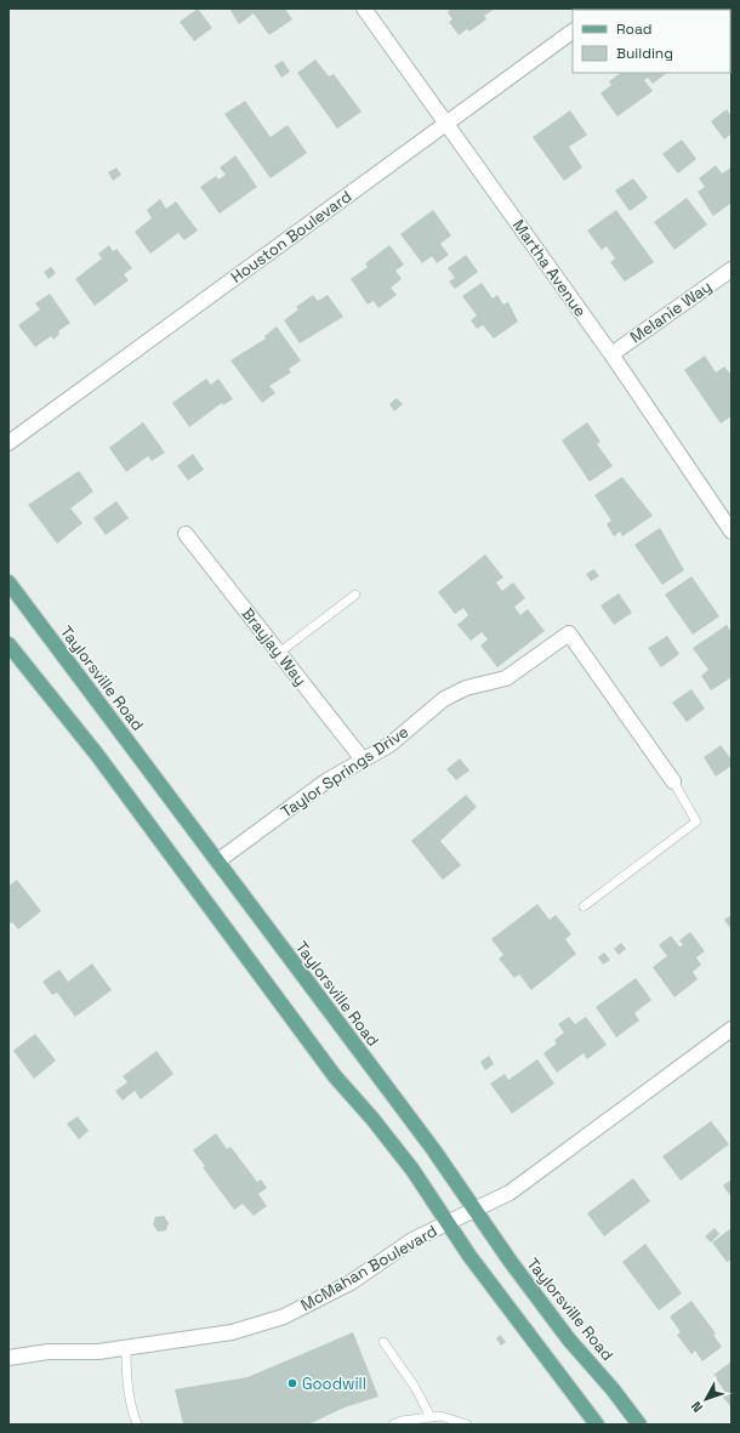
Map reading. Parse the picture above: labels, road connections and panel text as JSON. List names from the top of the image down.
{
  "streets": {
    "main road": ["Taylorsville Road"],
    "street": [
      "Houston Boulevard",
      "Martha Avenue",
      "Melanie Way",
      "Brayjay Way",
      "Taylor Springs Drive",
      "McMahan Boulevard"
    ]
  },
  "crossings": [
    ["Houston Boulevard", "Martha Avenue"],
    ["Martha Avenue", "Melanie Way"],
    ["Brayjay Way", "Taylor Springs Drive"],
    ["Taylorsville Road", "Taylor Springs Drive"],
    ["Taylorsville Road", "McMahan Boulevard"]
  ],
  "places": ["Goodwill"],
  "legend": ["Road", "Building"],
  "north": "bottom left"
}
